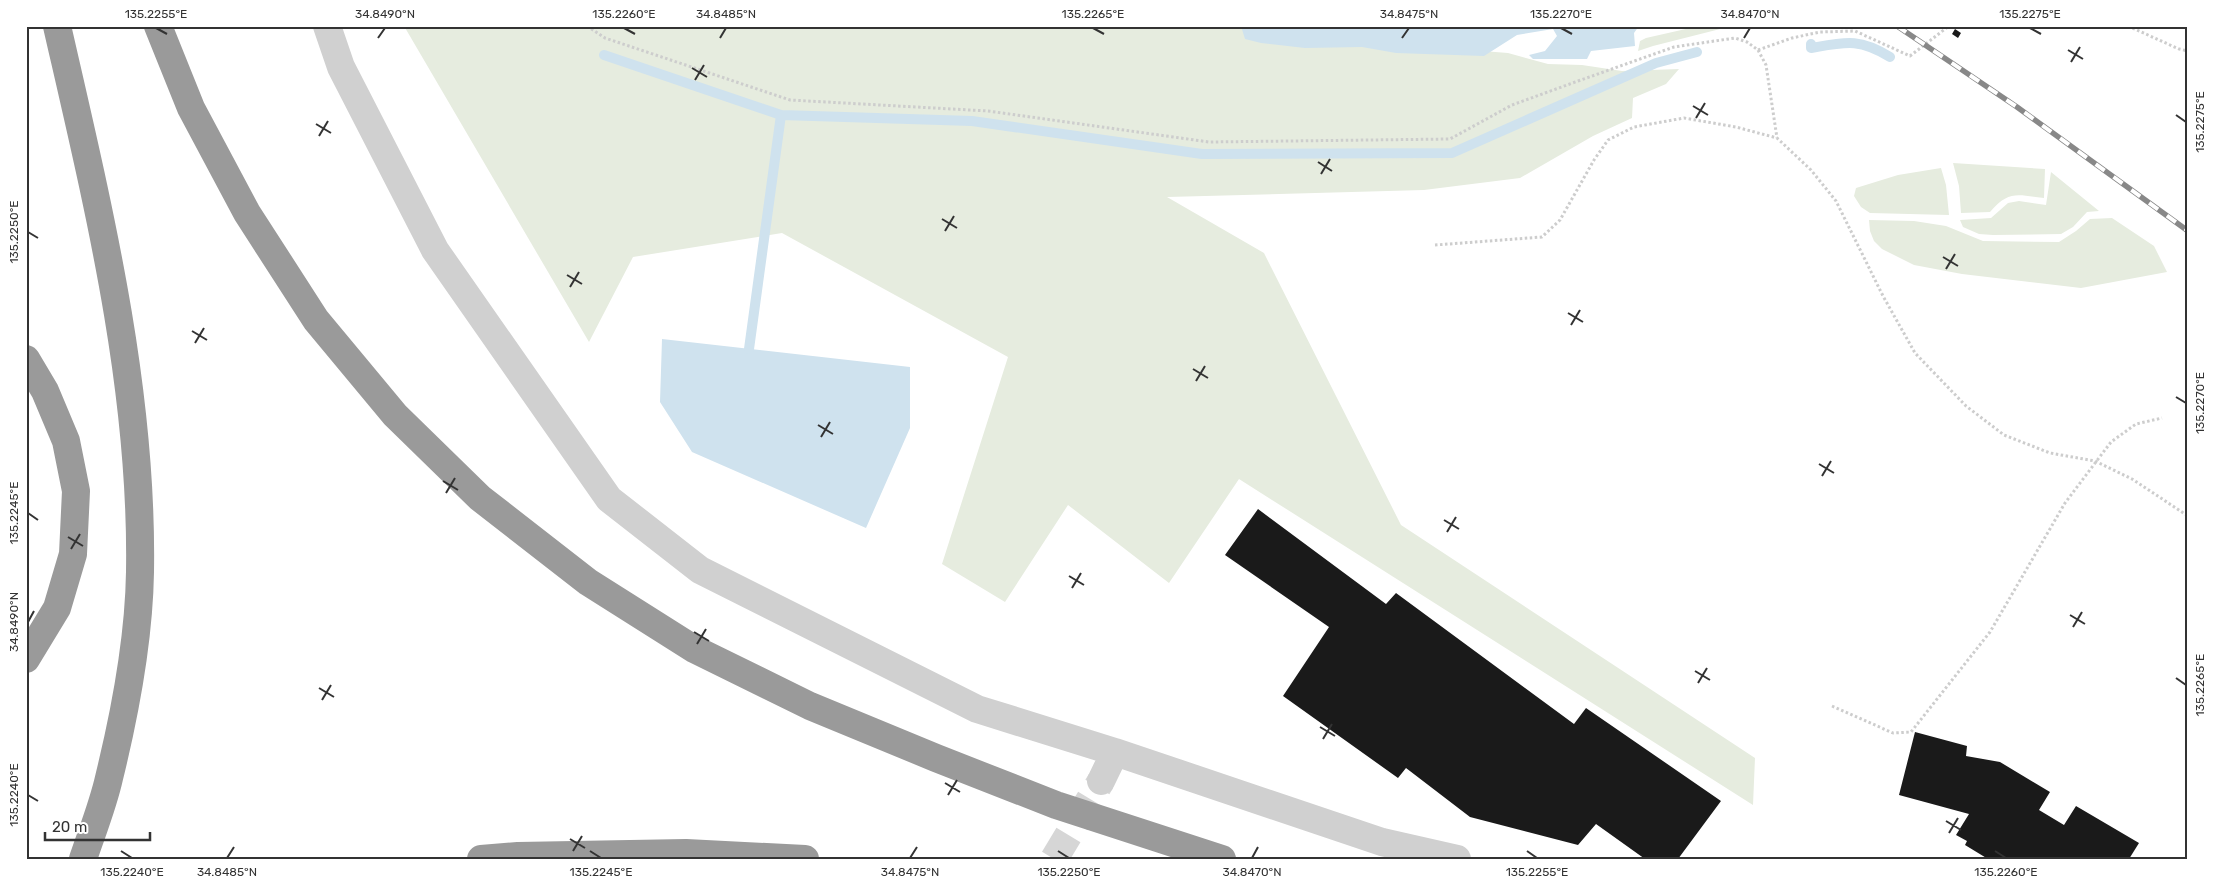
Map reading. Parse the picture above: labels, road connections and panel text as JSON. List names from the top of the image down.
{
  "scale_bar": "20 m",
  "coordinates": [
    "135.2255°E",
    "34.8490°N",
    "135.2260°E",
    "34.8485°N",
    "135.2265°E",
    "34.8475°N",
    "135.2270°E",
    "34.8470°N",
    "135.2275°E",
    "135.2250°E",
    "135.2245°E",
    "135.2240°E"
  ]
}
